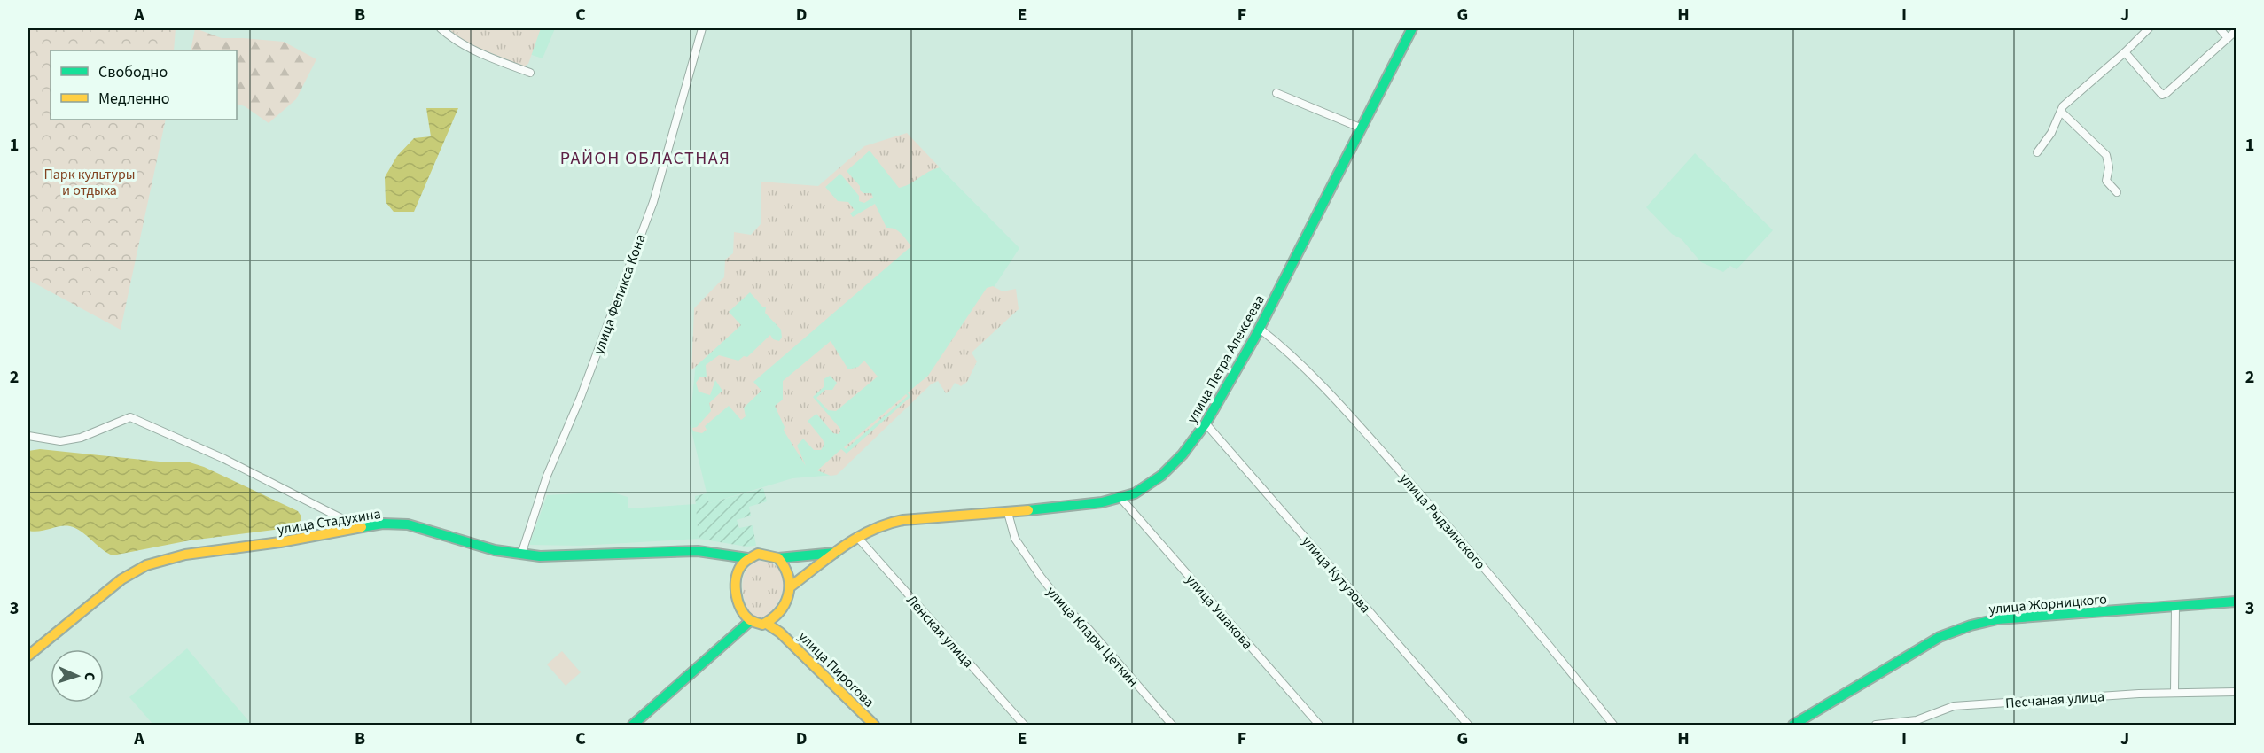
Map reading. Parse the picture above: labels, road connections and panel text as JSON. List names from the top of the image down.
{
  "streets": {
    "street": [
      "улица Феликса Кона",
      "улица Петра Алексеева",
      "улица Стадухина",
      "улица Рыдзинского",
      "улица Кутузова",
      "улица Жорницкого",
      "улица Ушакова",
      "Ленская улица",
      "улица Клары Цеткин",
      "улица Пирогова",
      "Песчаная улица"
    ]
  },
  "crossings": [
    ["улица Феликса Кона", "улица Стадухина"],
    ["улица Петра Алексеева", "улица Стадухина"],
    ["улица Петра Алексеева", "улица Рыдзинского"],
    ["улица Петра Алексеева", "улица Кутузова"],
    ["улица Петра Алексеева", "улица Ушакова"],
    ["улица Петра Алексеева", "Ленская улица"],
    ["улица Петра Алексеева", "улица Клары Цеткин"],
    ["улица Петра Алексеева", "улица Пирогова"],
    ["улица Стадухина", "улица Пирогова"]
  ],
  "districts": ["РАЙОН ОБЛАСТНАЯ"],
  "parks": ["Парк культуры и отдыха"],
  "legend": ["Свободно", "Медленно"],
  "north": "right",
  "grid": {
    "columns": [
      "A",
      "B",
      "C",
      "D",
      "E",
      "F",
      "G",
      "H",
      "I",
      "J"
    ],
    "rows": ["1", "2", "3"]
  }
}
